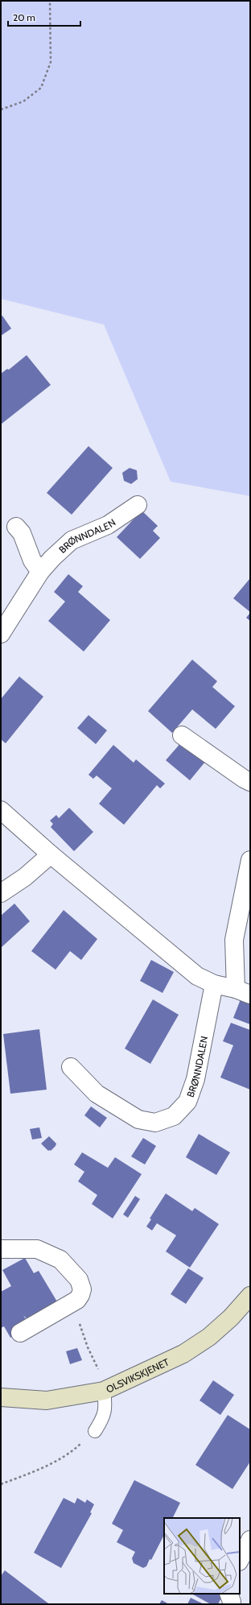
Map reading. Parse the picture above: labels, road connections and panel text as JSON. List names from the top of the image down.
{
  "streets": {
    "main road": ["OLSVIKSKJENET"],
    "street": ["BRØNNDALEN"]
  },
  "scale_bar": "20 m"
}
